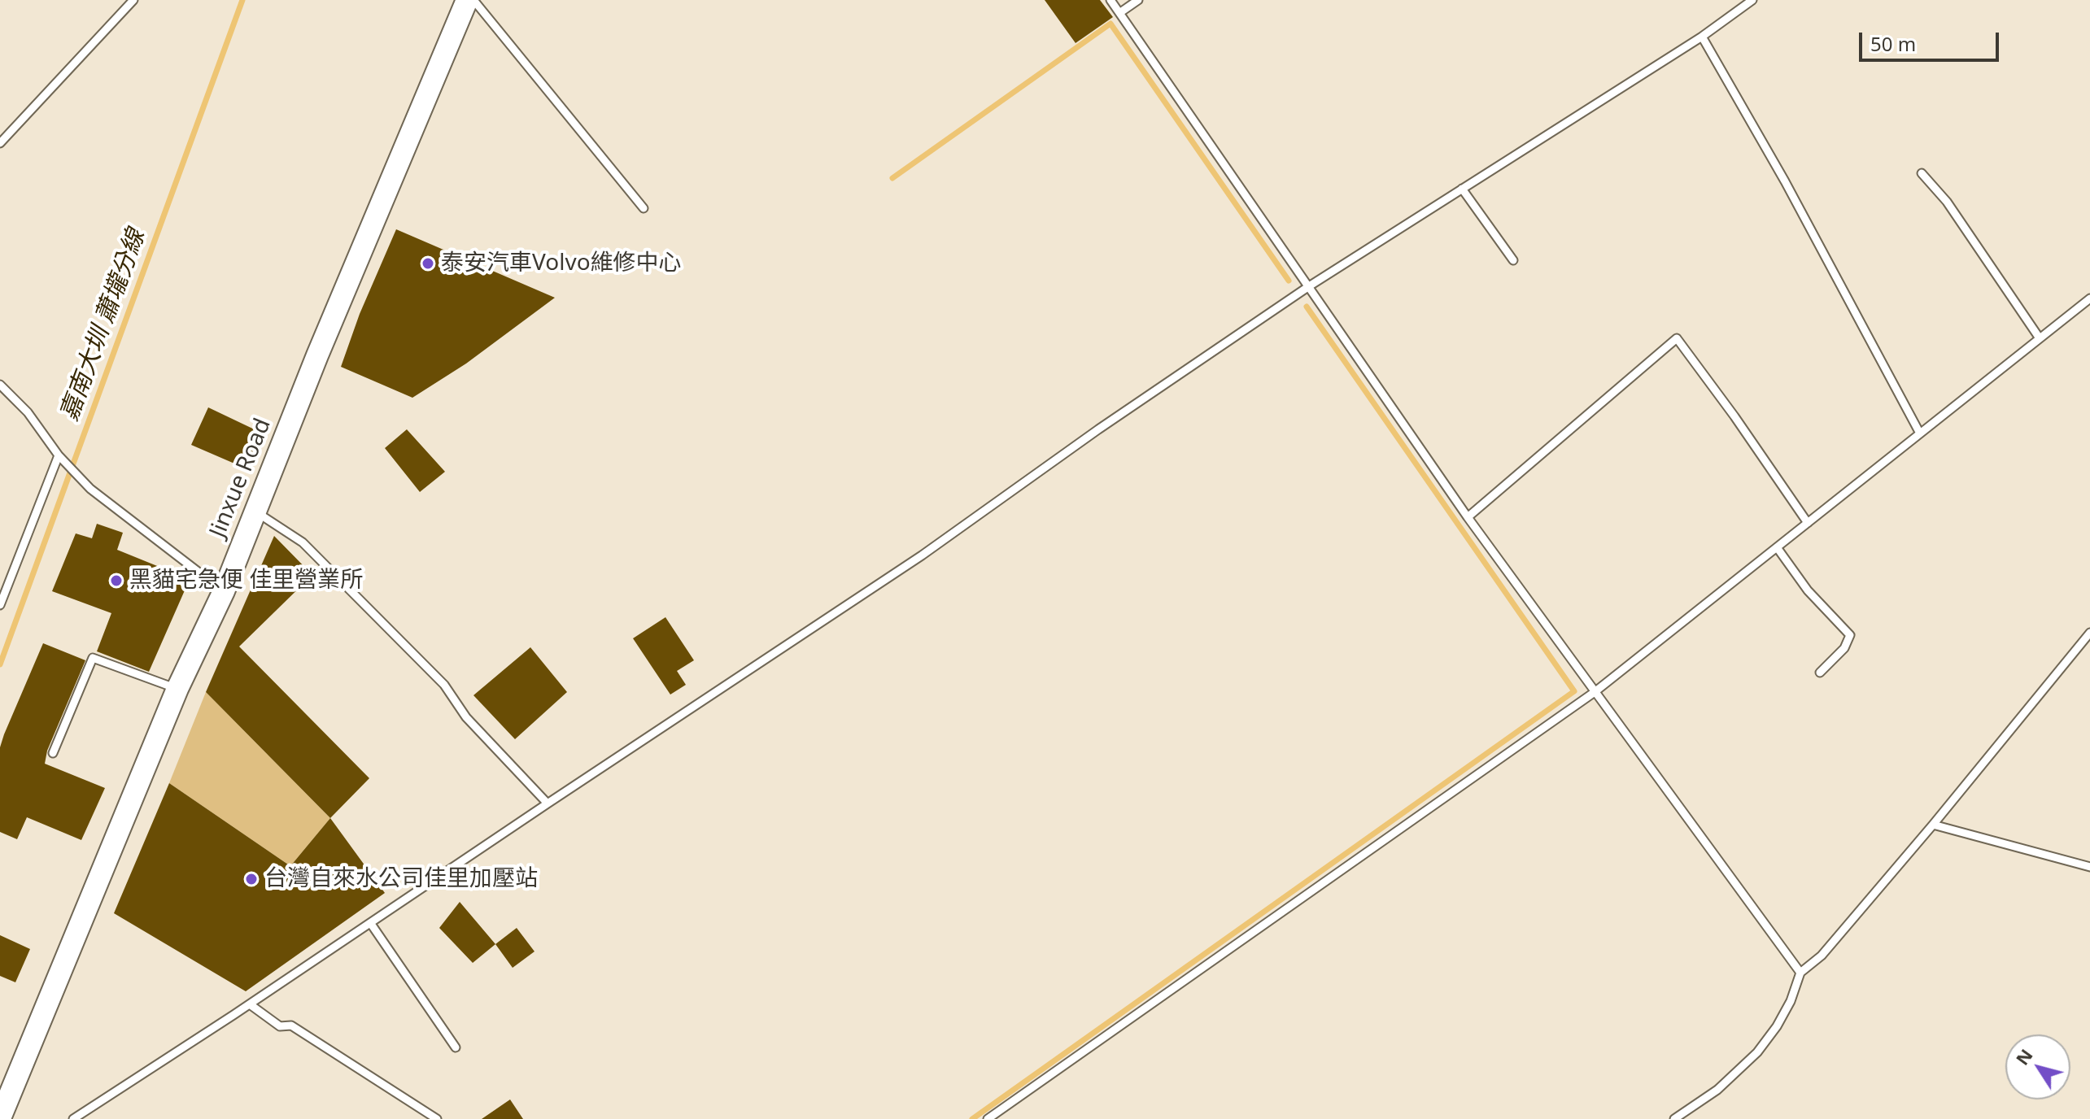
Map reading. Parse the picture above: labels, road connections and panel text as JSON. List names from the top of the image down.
{
  "streets": {
    "main road": ["Jinxue Road"]
  },
  "water": ["嘉南大圳 蕭壠分線"],
  "places": ["泰安汽車Volvo維修中心", "黑貓宅急便 佳里營業所", "台灣自來水公司佳里加壓站"],
  "scale_bar": "50 m",
  "north": "top left"
}
